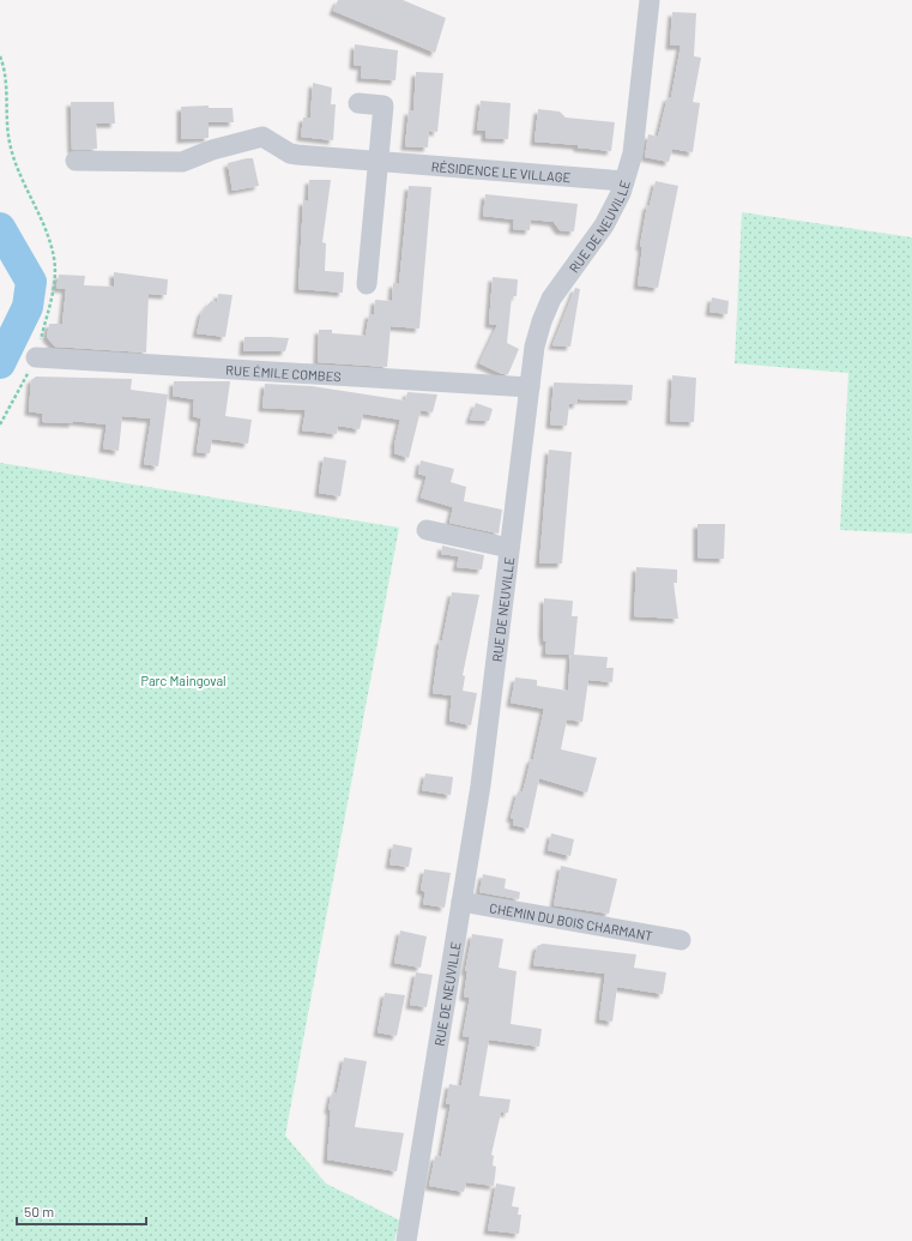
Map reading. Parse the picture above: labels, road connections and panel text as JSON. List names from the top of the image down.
{
  "streets": {
    "street": [
      "RÉSIDENCE LE VILLAGE",
      "RUE DE NEUVILLE",
      "RUE ÉMILE COMBES",
      "CHEMIN DU BOIS CHARMANT"
    ]
  },
  "crossings": [
    ["RÉSIDENCE LE VILLAGE", "RUE DE NEUVILLE"],
    ["RUE DE NEUVILLE", "RUE ÉMILE COMBES"],
    ["RUE DE NEUVILLE", "CHEMIN DU BOIS CHARMANT"]
  ],
  "parks": ["Parc Maingoval"],
  "scale_bar": "50 m"
}
